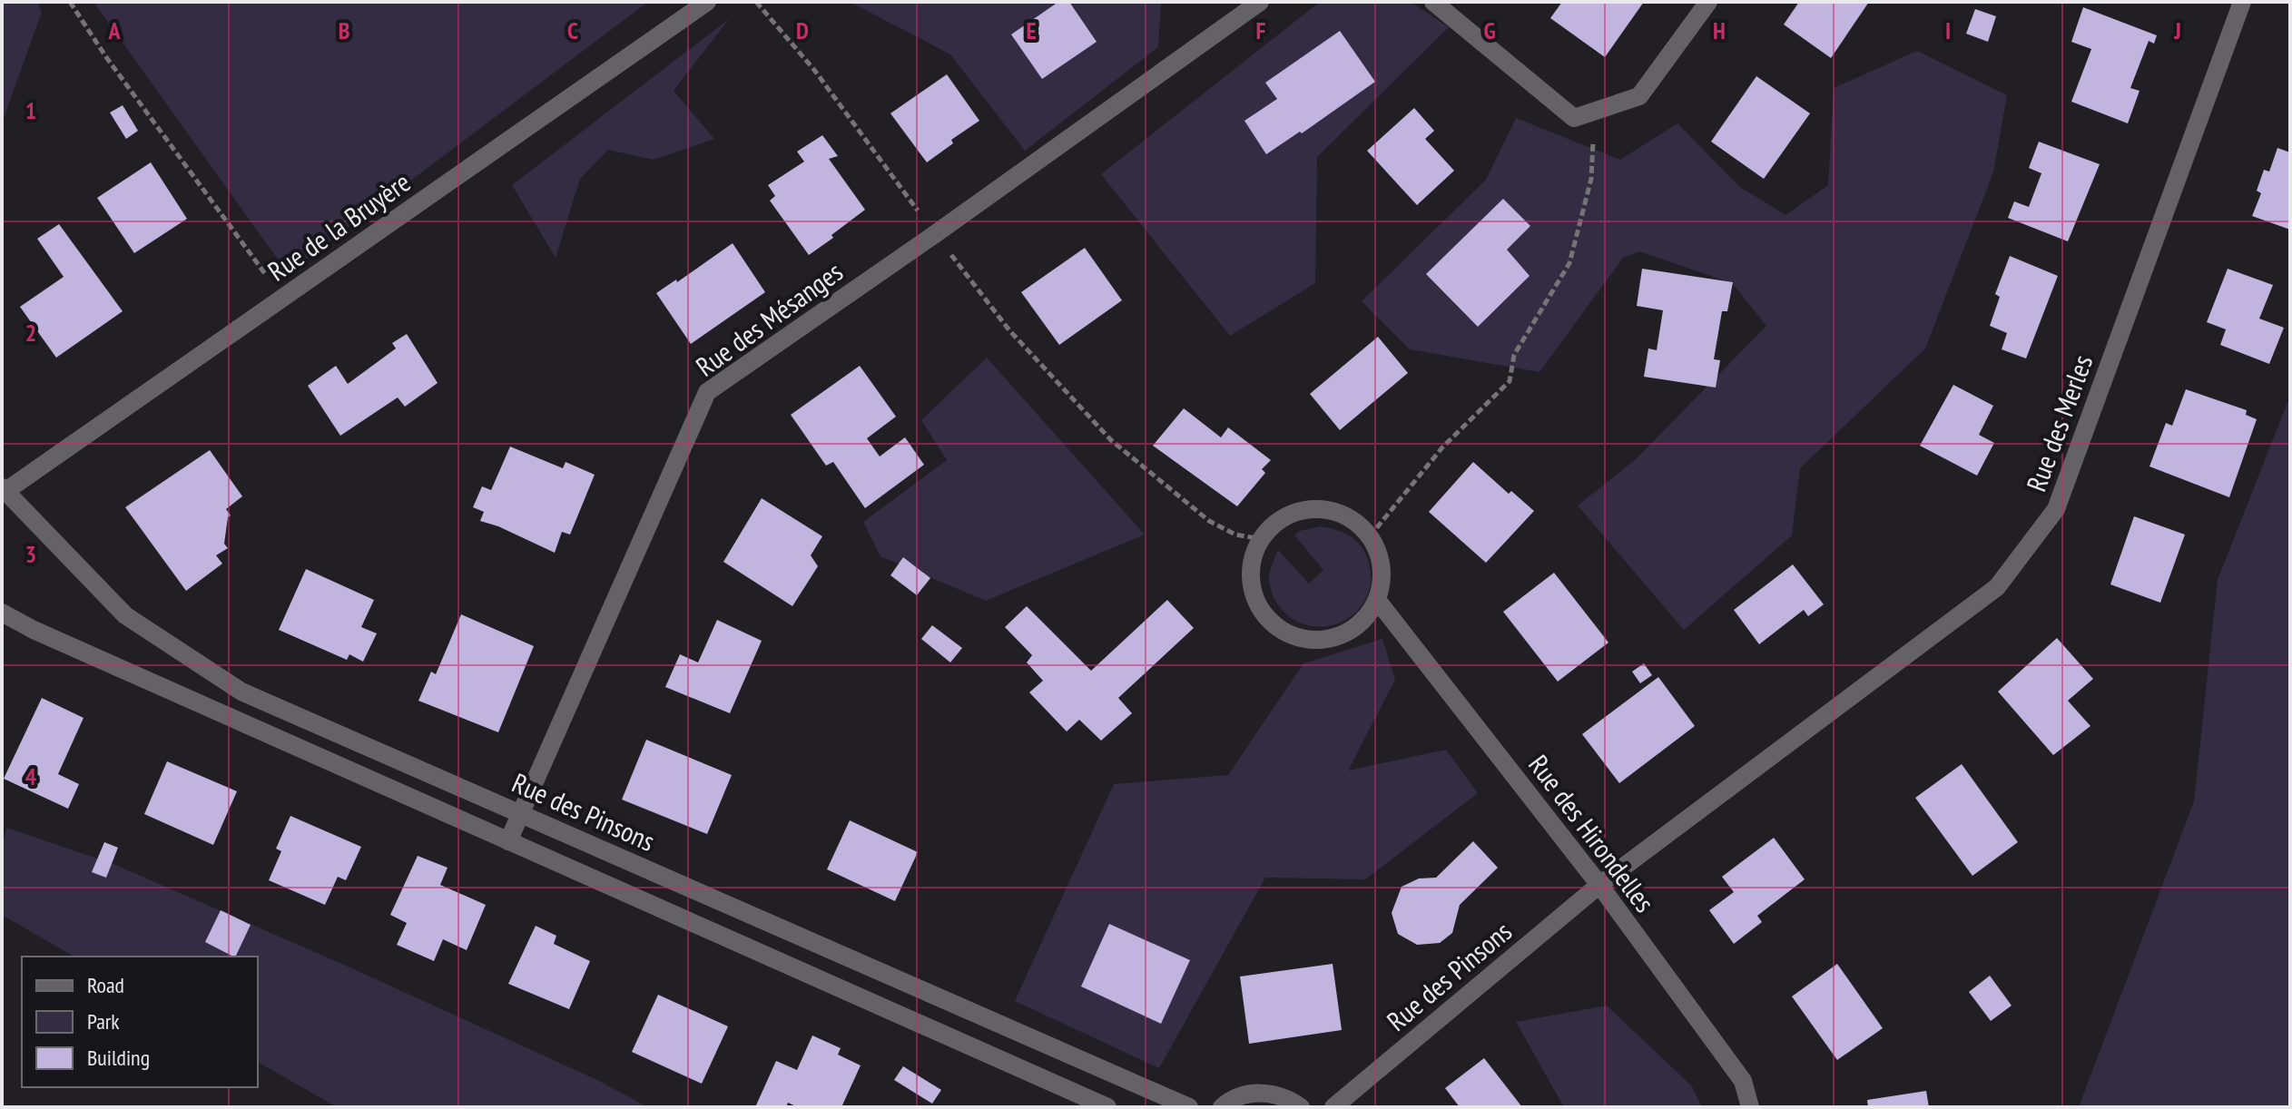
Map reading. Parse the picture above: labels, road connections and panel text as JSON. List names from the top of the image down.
{
  "streets": {
    "street": [
      "Rue de la Bruyère",
      "Rue des Mésanges",
      "Rue des Merles",
      "Rue des Pinsons",
      "Rue des Hirondelles"
    ]
  },
  "crossings": [
    ["Rue de la Bruyère", "Rue des Pinsons"],
    ["Rue des Mésanges", "Rue des Pinsons"],
    ["Rue des Merles", "Rue des Pinsons"],
    ["Rue des Merles", "Rue des Hirondelles"],
    ["Rue des Pinsons", "Rue des Hirondelles"]
  ],
  "legend": ["Road", "Park", "Building"],
  "grid": {
    "columns": [
      "A",
      "B",
      "C",
      "D",
      "E",
      "F",
      "G",
      "H",
      "I",
      "J"
    ],
    "rows": [
      "1",
      "2",
      "3",
      "4"
    ]
  }
}
